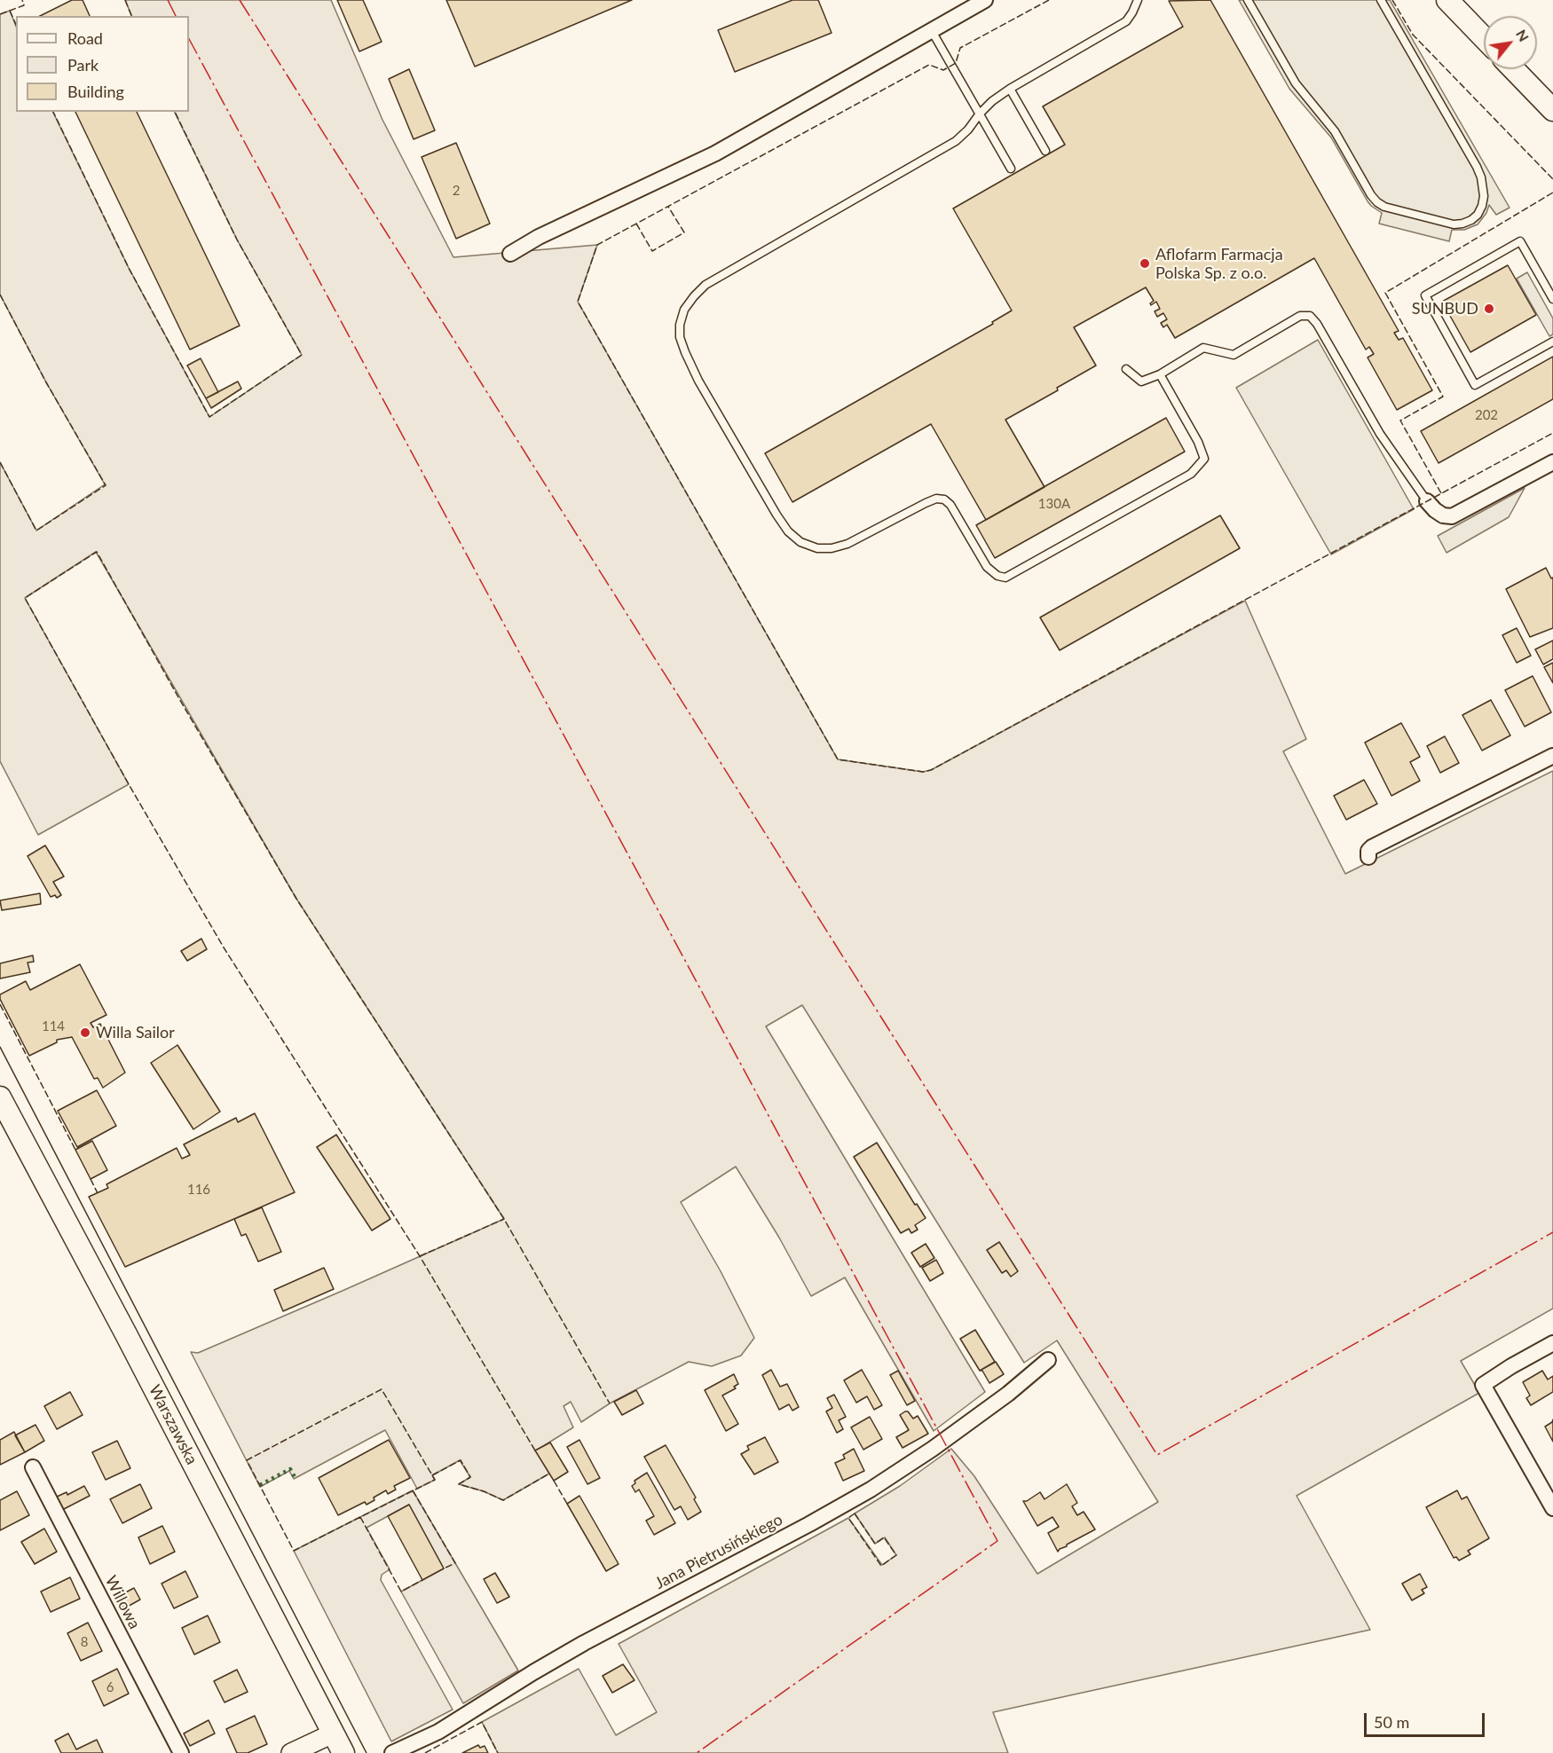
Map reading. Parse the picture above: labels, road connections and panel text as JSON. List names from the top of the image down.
{
  "streets": {
    "main road": ["Warszawska"],
    "street": ["Jana Pietrusińskiego", "Willowa"]
  },
  "places": ["Aflofarm Farmacja Polska Sp. z o.o.", "SUNBUD", "Willa Sailor"],
  "house_numbers": [
    "2",
    "202",
    "130A",
    "114",
    "116",
    "8",
    "6"
  ],
  "legend": ["Road", "Park", "Building"],
  "scale_bar": "50 m",
  "north": "top right"
}
